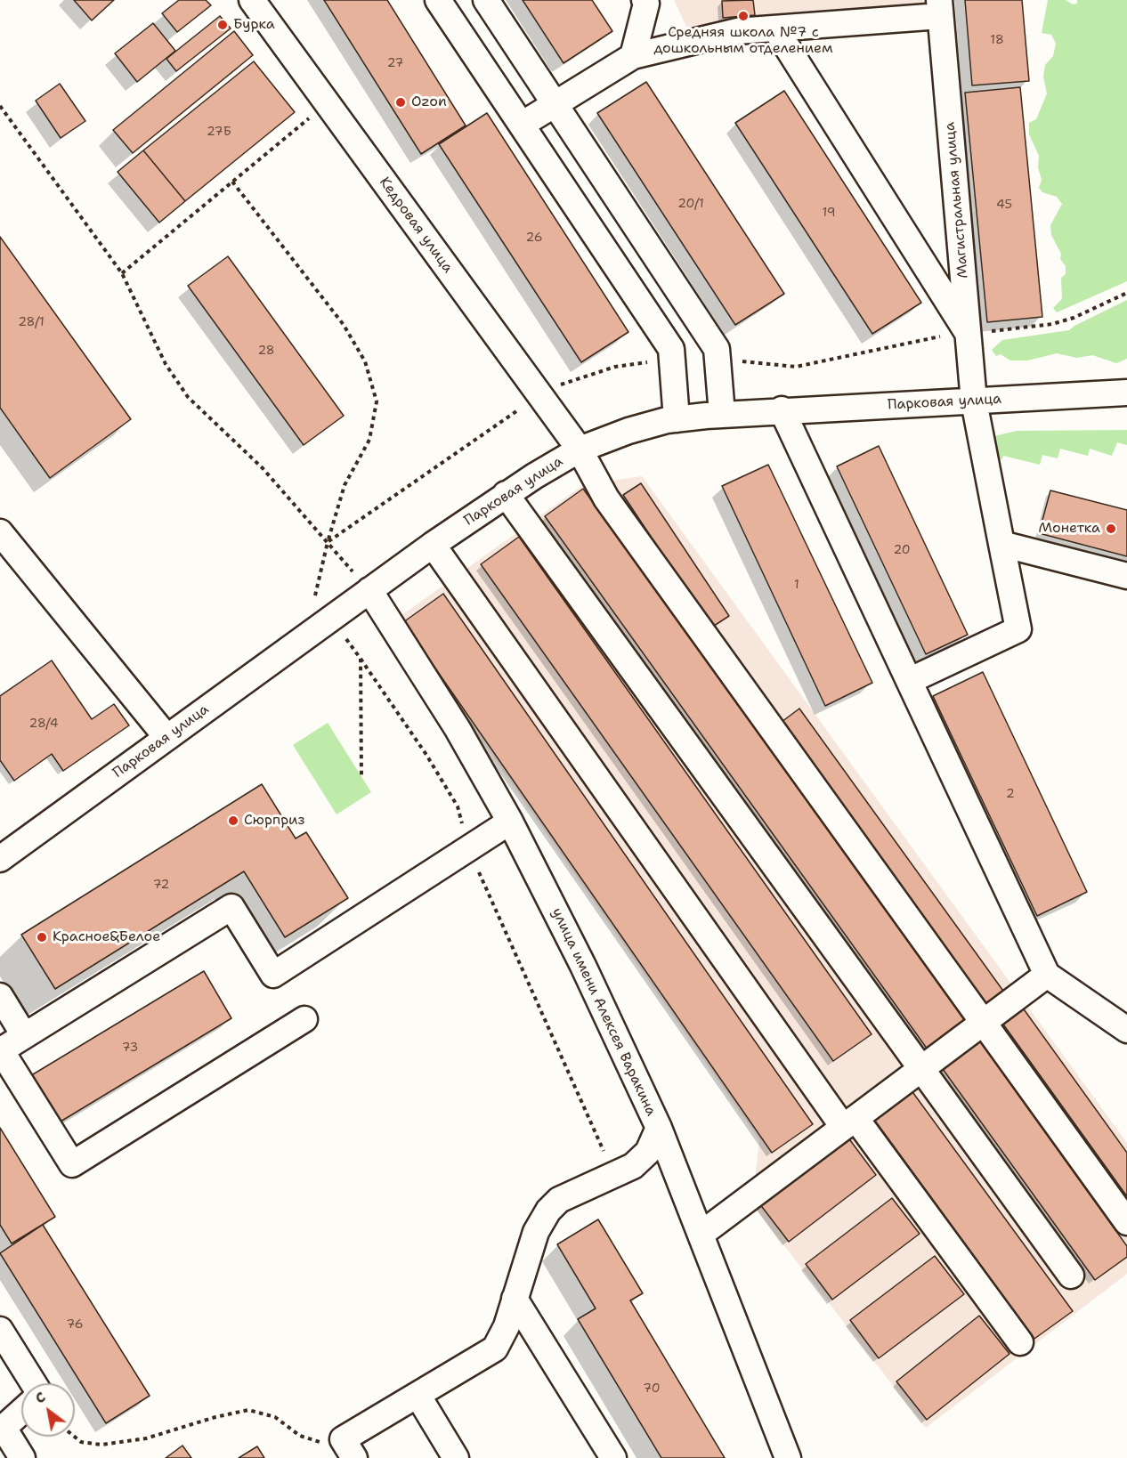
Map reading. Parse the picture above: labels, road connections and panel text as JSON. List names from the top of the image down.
{
  "streets": {
    "street": [
      "Магистральная улица",
      "Кедровая улица",
      "Парковая улица",
      "улица имени Алексея Варакина"
    ]
  },
  "crossings": [
    ["Магистральная улица", "Парковая улица"],
    ["Кедровая улица", "Парковая улица"],
    ["Парковая улица", "улица имени Алексея Варакина"]
  ],
  "places": [
    "Средняя школа №7 с дошкольным отделением",
    "Бурка",
    "Ozon",
    "Монетка",
    "Сюрприз",
    "Красное&Белое"
  ],
  "house_numbers": [
    "18",
    "27",
    "27Б",
    "20/1",
    "45",
    "19",
    "26",
    "28/1",
    "28",
    "20",
    "1",
    "28/4",
    "2",
    "72",
    "73",
    "76",
    "70"
  ],
  "north": "top left"
}
